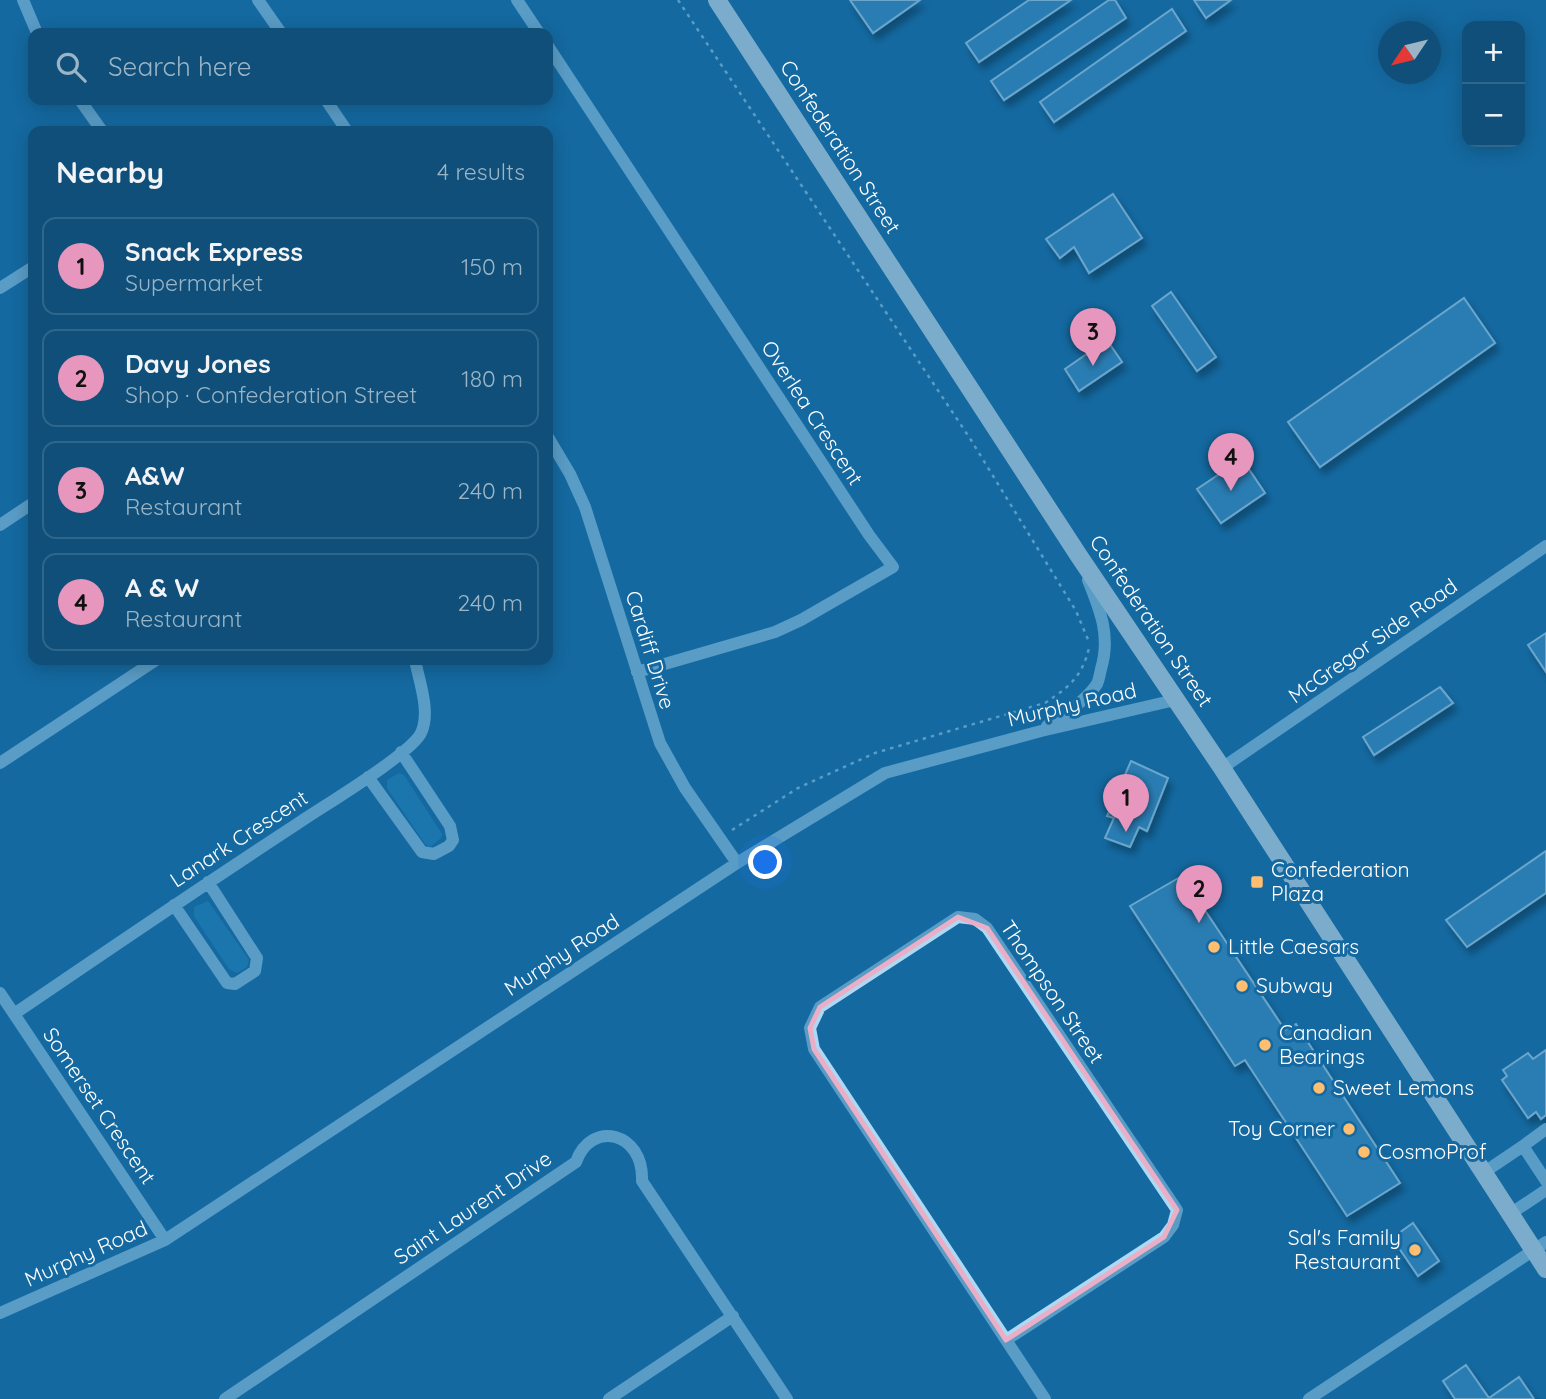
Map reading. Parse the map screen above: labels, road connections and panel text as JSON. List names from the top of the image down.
{
  "streets": {
    "main road": ["Confederation Street"],
    "street": [
      "Overlea Crescent",
      "McGregor Side Road",
      "Cardiff Drive",
      "Murphy Road",
      "Lanark Crescent",
      "Thompson Street",
      "Somerset Crescent",
      "Saint Laurent Drive"
    ]
  },
  "crossings": [
    ["Confederation Street", "McGregor Side Road"],
    ["Confederation Street", "Murphy Road"],
    ["Overlea Crescent", "Cardiff Drive"],
    ["Cardiff Drive", "Murphy Road"],
    ["Murphy Road", "Somerset Crescent"],
    ["Lanark Crescent", "Somerset Crescent"]
  ],
  "places": {
    "transit": ["Confederation Plaza"],
    "other": [
      "Little Caesars",
      "Subway",
      "Canadian Bearings",
      "Sweet Lemons",
      "Toy Corner",
      "CosmoProf",
      "Sal's Family Restaurant"
    ]
  },
  "north": "bottom left",
  "page": {
    "map_buttons": ["+", "−"],
    "search": "Search here",
    "heading": ["Nearby", "4 results"],
    "list": [
      {
        "mark": "1",
        "name": "Snack Express",
        "note": "Supermarket",
        "value": "150 m"
      },
      {
        "mark": "2",
        "name": "Davy Jones",
        "note": "Shop · Confederation Street",
        "value": "180 m"
      },
      {
        "mark": "3",
        "name": "A&W",
        "note": "Restaurant",
        "value": "240 m"
      },
      {
        "mark": "4",
        "name": "A & W",
        "note": "Restaurant",
        "value": "240 m"
      }
    ],
    "pins": [
      "3",
      "4",
      "1",
      "2"
    ]
  }
}
